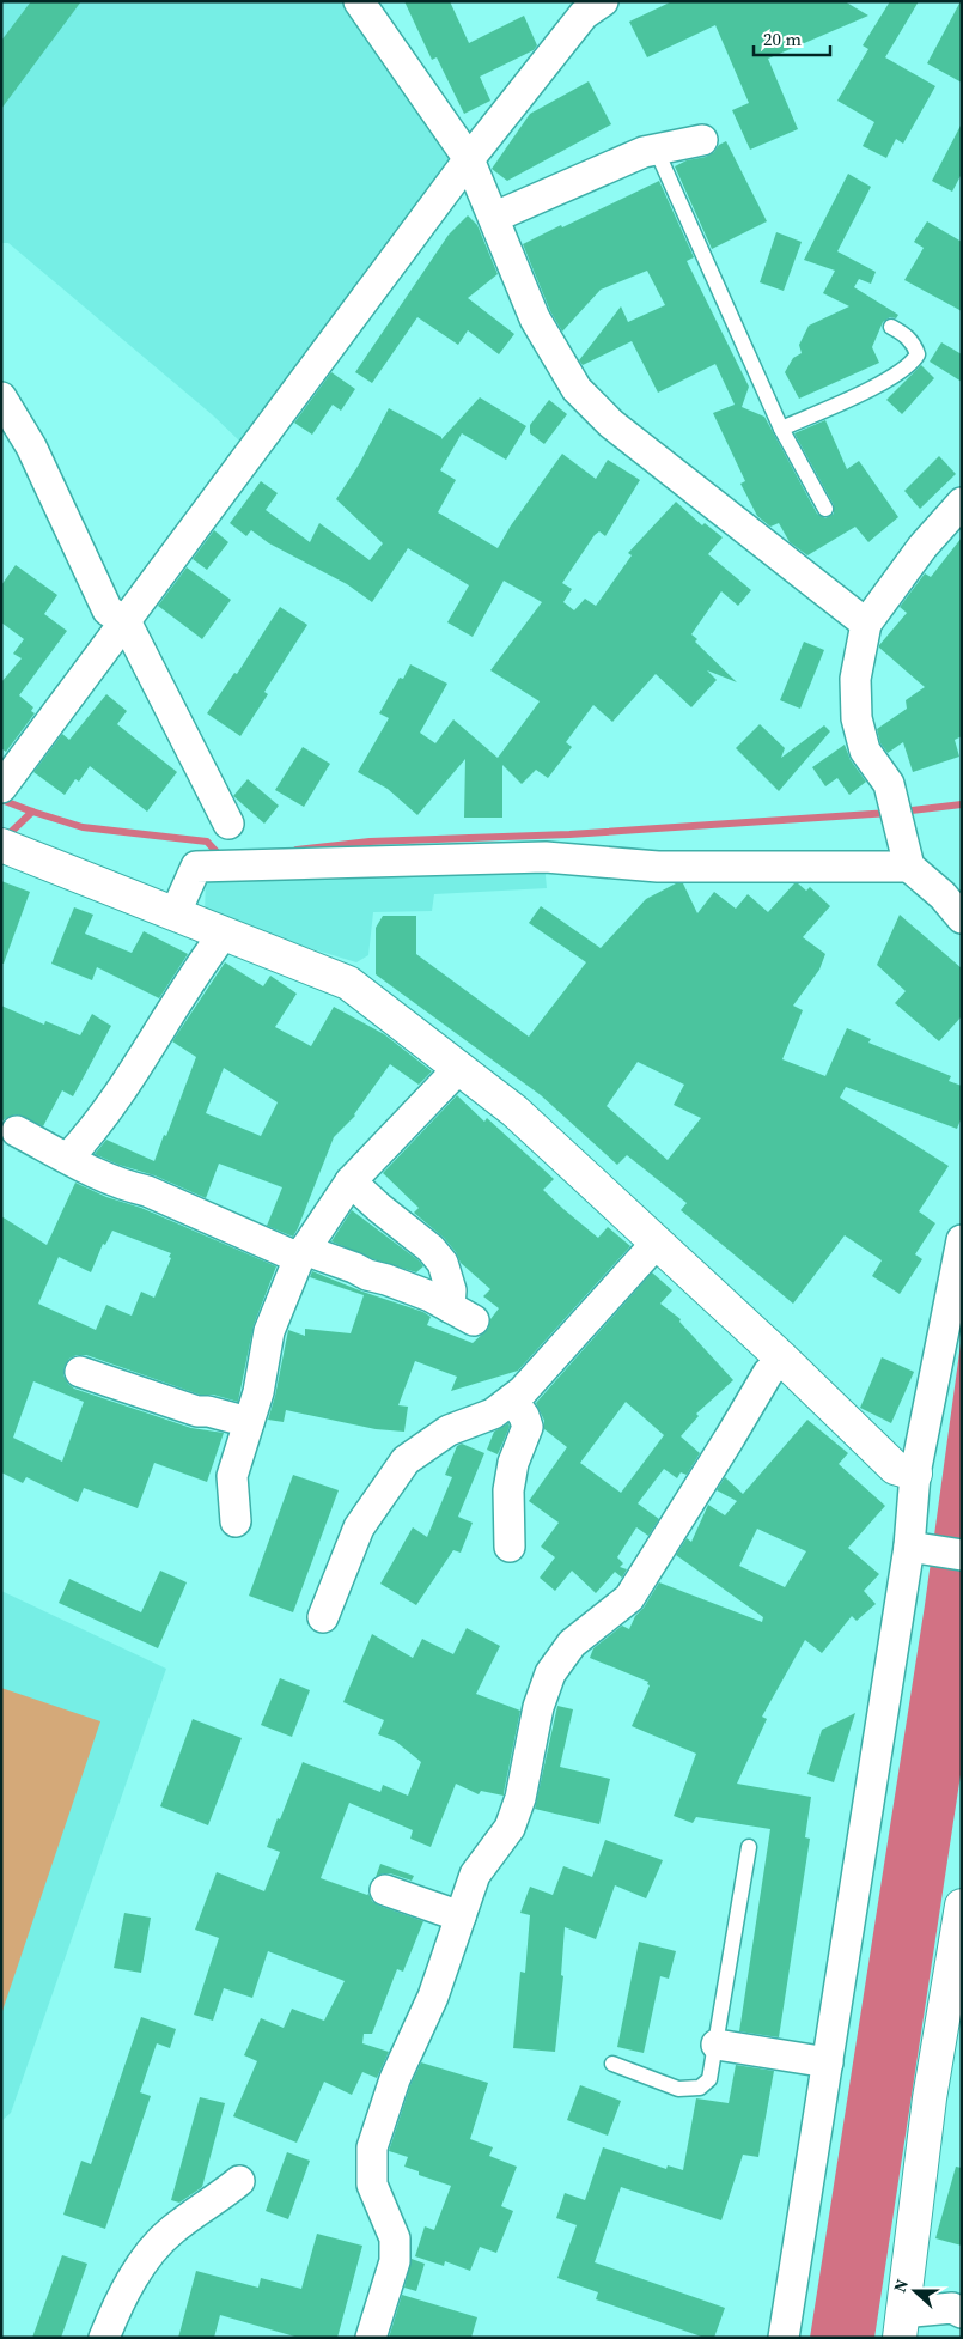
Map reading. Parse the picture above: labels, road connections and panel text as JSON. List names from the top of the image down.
{
  "scale_bar": "20 m",
  "north": "left"
}
